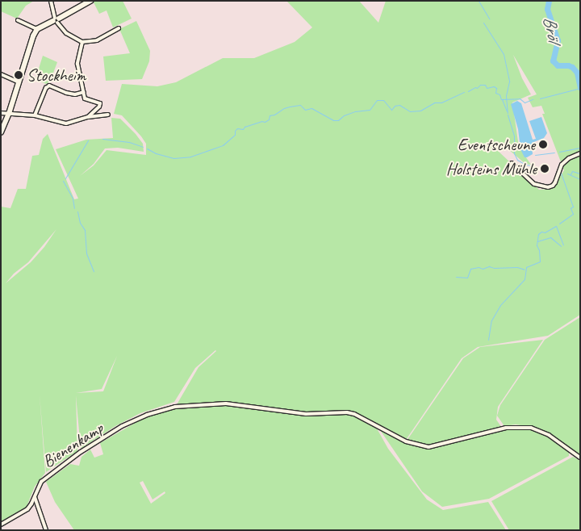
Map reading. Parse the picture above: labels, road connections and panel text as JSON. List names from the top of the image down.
{
  "streets": {
    "street": ["Bienenkamp"]
  },
  "water": ["Bröl"],
  "places": ["Stockheim", "Eventscheune", "Holsteins Mühle"]
}
